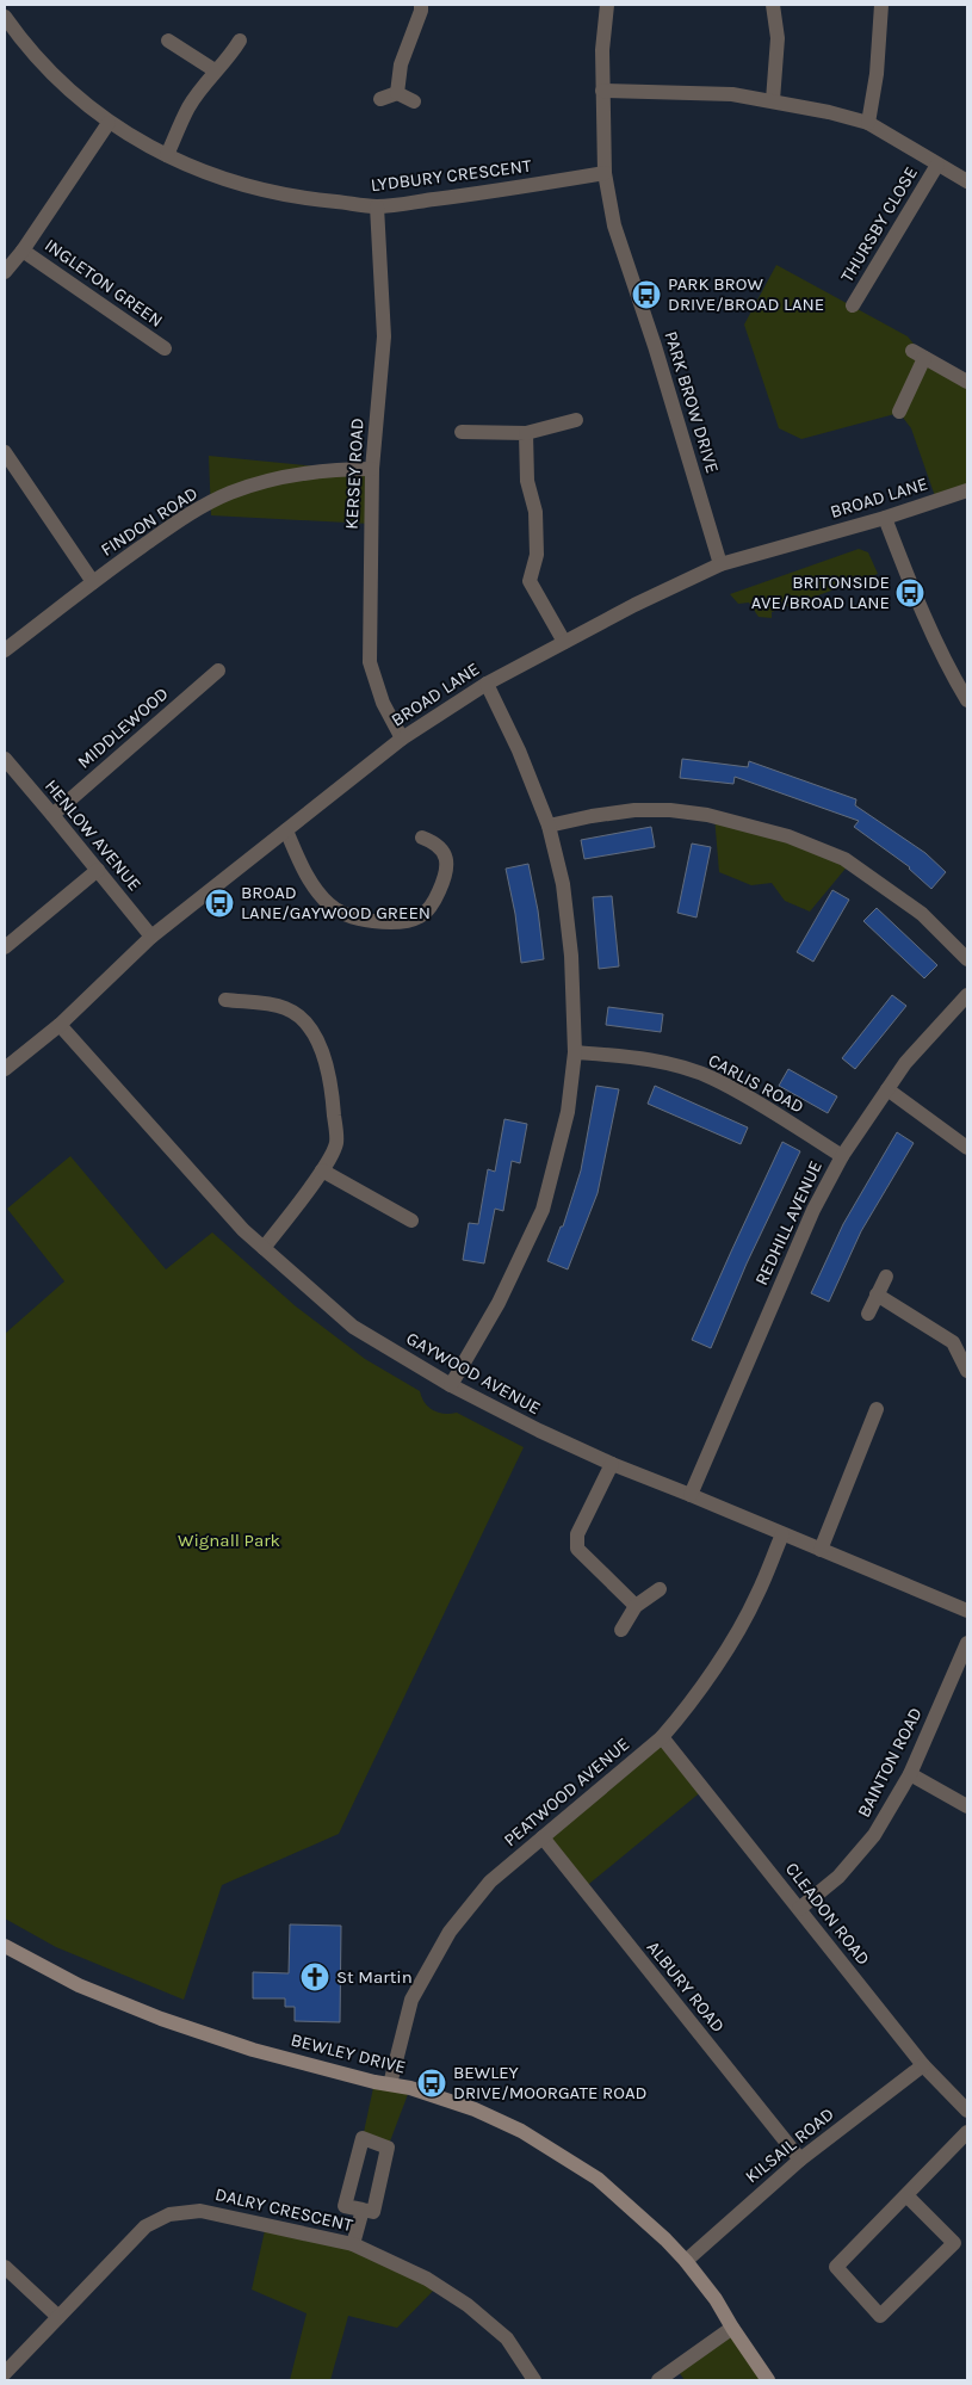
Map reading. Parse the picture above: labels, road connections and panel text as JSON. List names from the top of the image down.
{
  "streets": {
    "street": [
      "LYDBURY CRESCENT",
      "THURSBY CLOSE",
      "INGLETON GREEN",
      "PARK BROW DRIVE",
      "KERSEY ROAD",
      "BROAD LANE",
      "FINDON ROAD",
      "MIDDLEWOOD",
      "HENLOW AVENUE",
      "CARLIS ROAD",
      "REDHILL AVENUE",
      "GAYWOOD AVENUE",
      "BAINTON ROAD",
      "PEATWOOD AVENUE",
      "CLEADON ROAD",
      "ALBURY ROAD",
      "BEWLEY DRIVE",
      "KILSAIL ROAD",
      "DALRY CRESCENT"
    ]
  },
  "crossings": [
    ["LYDBURY CRESCENT", "PARK BROW DRIVE"],
    ["LYDBURY CRESCENT", "KERSEY ROAD"],
    ["PARK BROW DRIVE", "BROAD LANE"],
    ["KERSEY ROAD", "BROAD LANE"],
    ["KERSEY ROAD", "FINDON ROAD"],
    ["BROAD LANE", "HENLOW AVENUE"],
    ["BROAD LANE", "GAYWOOD AVENUE"],
    ["MIDDLEWOOD", "HENLOW AVENUE"],
    ["CARLIS ROAD", "REDHILL AVENUE"],
    ["REDHILL AVENUE", "GAYWOOD AVENUE"],
    ["GAYWOOD AVENUE", "PEATWOOD AVENUE"],
    ["BAINTON ROAD", "CLEADON ROAD"],
    ["PEATWOOD AVENUE", "CLEADON ROAD"],
    ["PEATWOOD AVENUE", "ALBURY ROAD"],
    ["PEATWOOD AVENUE", "BEWLEY DRIVE"],
    ["CLEADON ROAD", "KILSAIL ROAD"],
    ["ALBURY ROAD", "KILSAIL ROAD"],
    ["BEWLEY DRIVE", "KILSAIL ROAD"]
  ],
  "parks": ["Wignall Park"],
  "places": {
    "bus stop": [
      "PARK BROW DRIVE/BROAD LANE",
      "BRITONSIDE AVE/BROAD LANE",
      "BROAD LANE/GAYWOOD GREEN",
      "BEWLEY DRIVE/MOORGATE ROAD"
    ],
    "church": ["St Martin"]
  }
}
